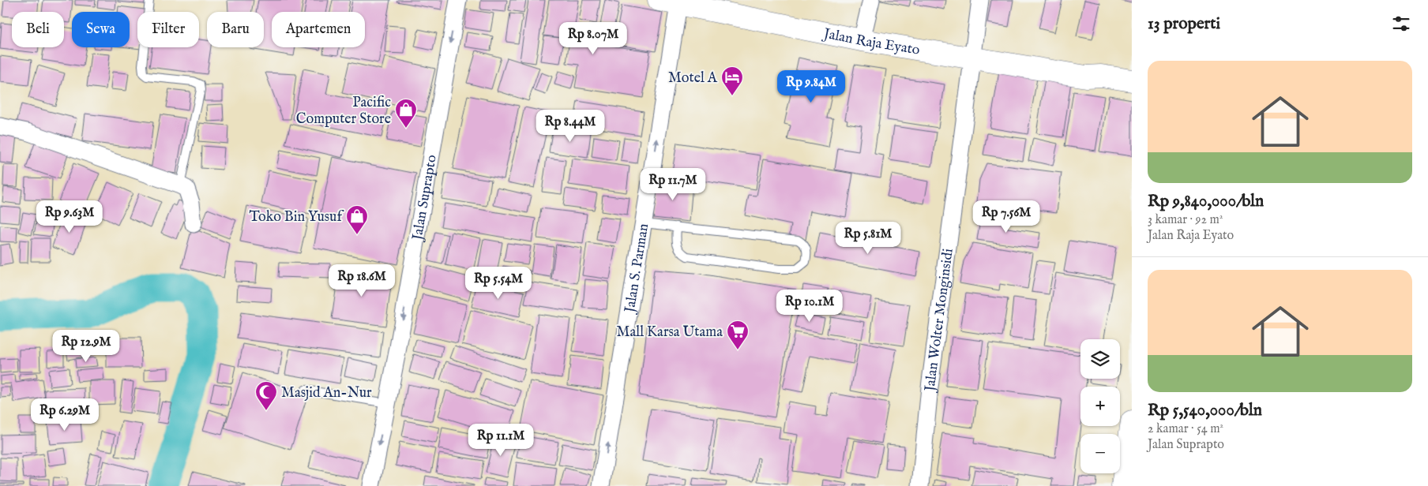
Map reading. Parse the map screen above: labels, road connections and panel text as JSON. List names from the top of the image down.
{
  "streets": {
    "main road": ["Jalan Raja Eyato"],
    "street": ["Jalan Suprapto", "Jalan S. Parman", "Jalan Wolter Monginsidi"]
  },
  "crossings": [
    ["Jalan Raja Eyato", "Jalan S. Parman"],
    ["Jalan Raja Eyato", "Jalan Wolter Monginsidi"]
  ],
  "one_way": ["Jalan Suprapto", "Jalan S. Parman"],
  "places": {
    "hotel": ["Motel A"],
    "shop": ["Pacific Computer Store", "Toko Bin Yusuf"],
    "supermarket": ["Mall Karsa Utama"],
    "mosque": ["Masjid An-Nur"]
  },
  "page": {
    "heading": "13 properti",
    "chip": [
      "Beli",
      "Sewa",
      "Filter",
      "Baru",
      "Apartemen"
    ],
    "price": [
      "Rp 8.07M",
      "Rp 9.84M",
      "Rp 8.44M",
      "Rp 11.7M",
      "Rp 9.63M",
      "Rp 7.56M",
      "Rp 5.81M",
      "Rp 18.6M",
      "Rp 5.54M",
      "Rp 10.1M",
      "Rp 12.9M",
      "Rp 6.29M",
      "Rp 11.1M"
    ],
    "list": [
      {
        "name": "Rp 9,840,000/bln",
        "note": "3 kamar · 92 m² · Jalan Raja Eyato"
      },
      {
        "name": "Rp 5,540,000/bln",
        "note": "2 kamar · 54 m² · Jalan Suprapto"
      }
    ],
    "map_buttons": ["+", "−"]
  }
}
